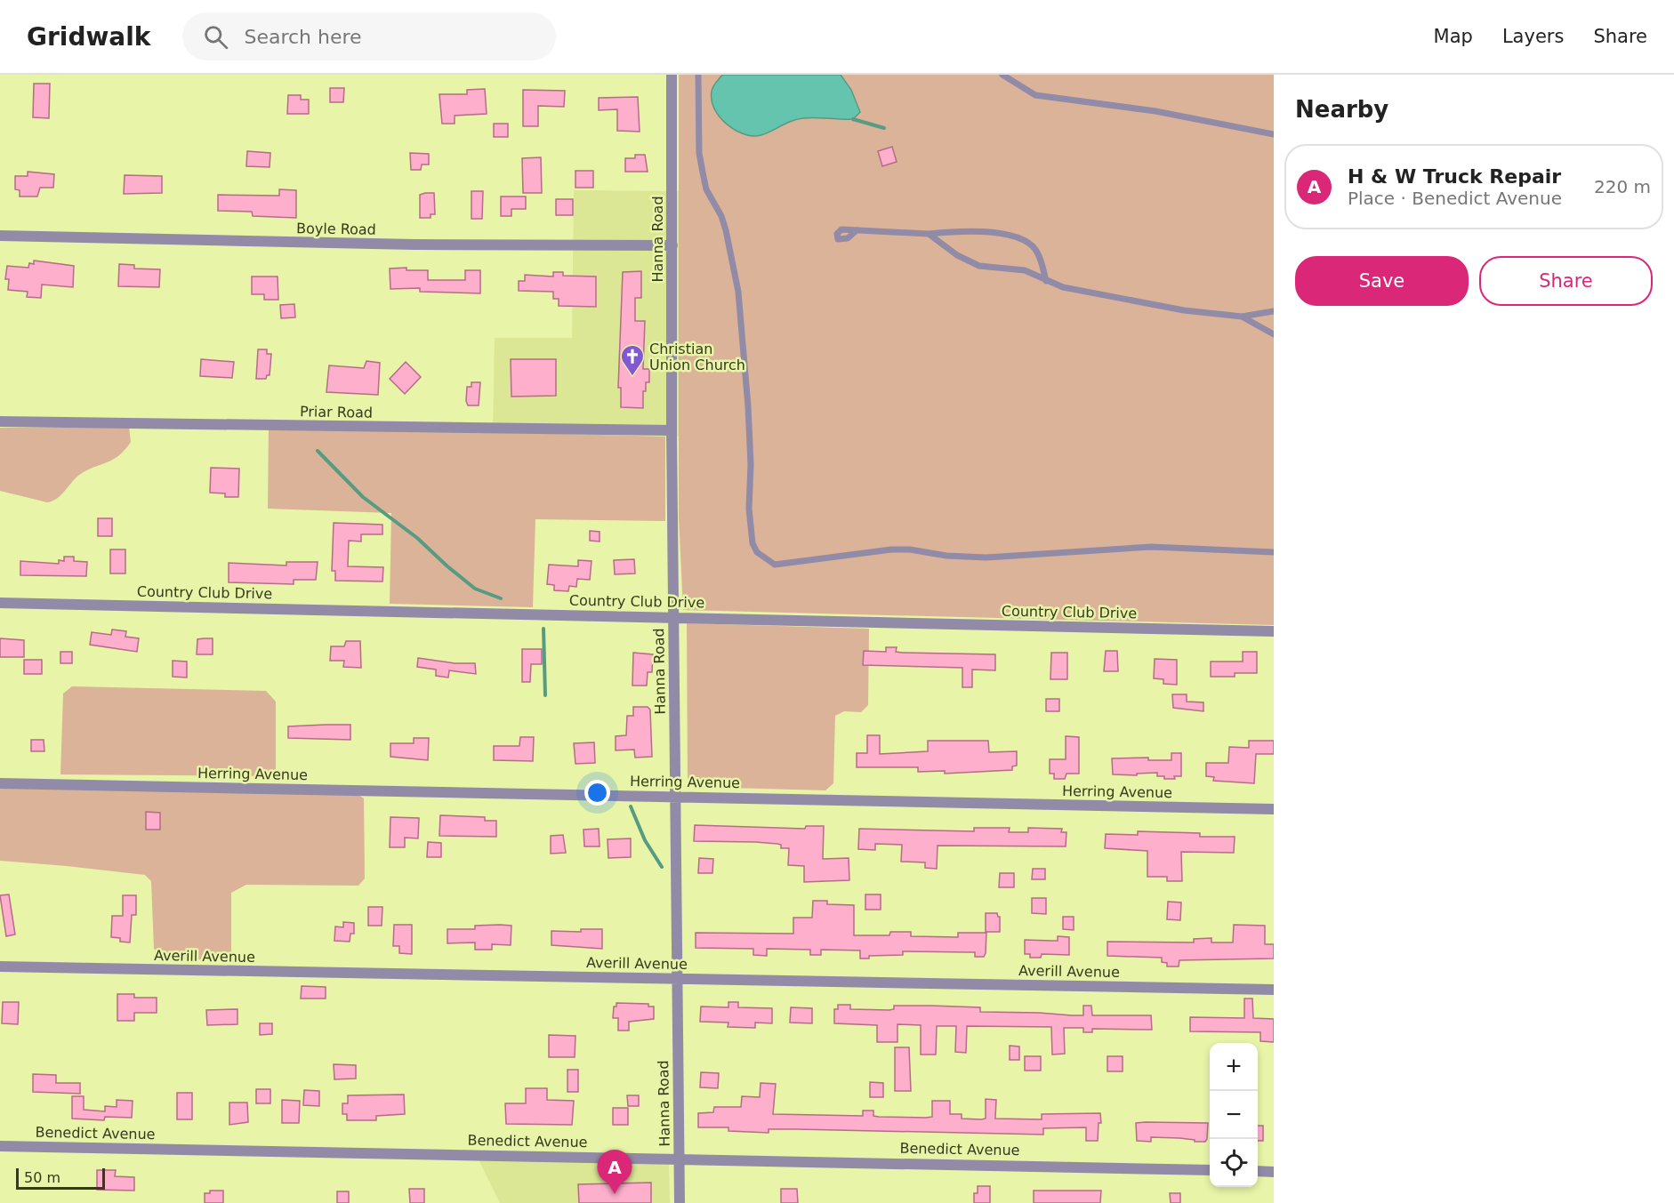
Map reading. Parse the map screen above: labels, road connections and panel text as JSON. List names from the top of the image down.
{
  "streets": {
    "street": [
      "Boyle Road",
      "Hanna Road",
      "Priar Road",
      "Country Club Drive",
      "Herring Avenue",
      "Averill Avenue",
      "Benedict Avenue"
    ]
  },
  "crossings": [
    ["Boyle Road", "Hanna Road"],
    ["Hanna Road", "Priar Road"],
    ["Hanna Road", "Country Club Drive"],
    ["Hanna Road", "Herring Avenue"],
    ["Hanna Road", "Averill Avenue"],
    ["Hanna Road", "Benedict Avenue"]
  ],
  "places": {
    "church": ["Christian Union Church"]
  },
  "scale_bar": "50 m",
  "page": {
    "header": "Gridwalk",
    "search": "Search here",
    "nav": ["Map", "Layers", "Share"],
    "heading": "Nearby",
    "list": [
      {
        "mark": "A",
        "name": "H & W Truck Repair",
        "note": "Place · Benedict Avenue",
        "value": "220 m"
      }
    ],
    "buttons": ["Save", "Share"],
    "map_buttons": ["+", "−"],
    "pins": "A",
    "scale": "50 m"
  }
}
